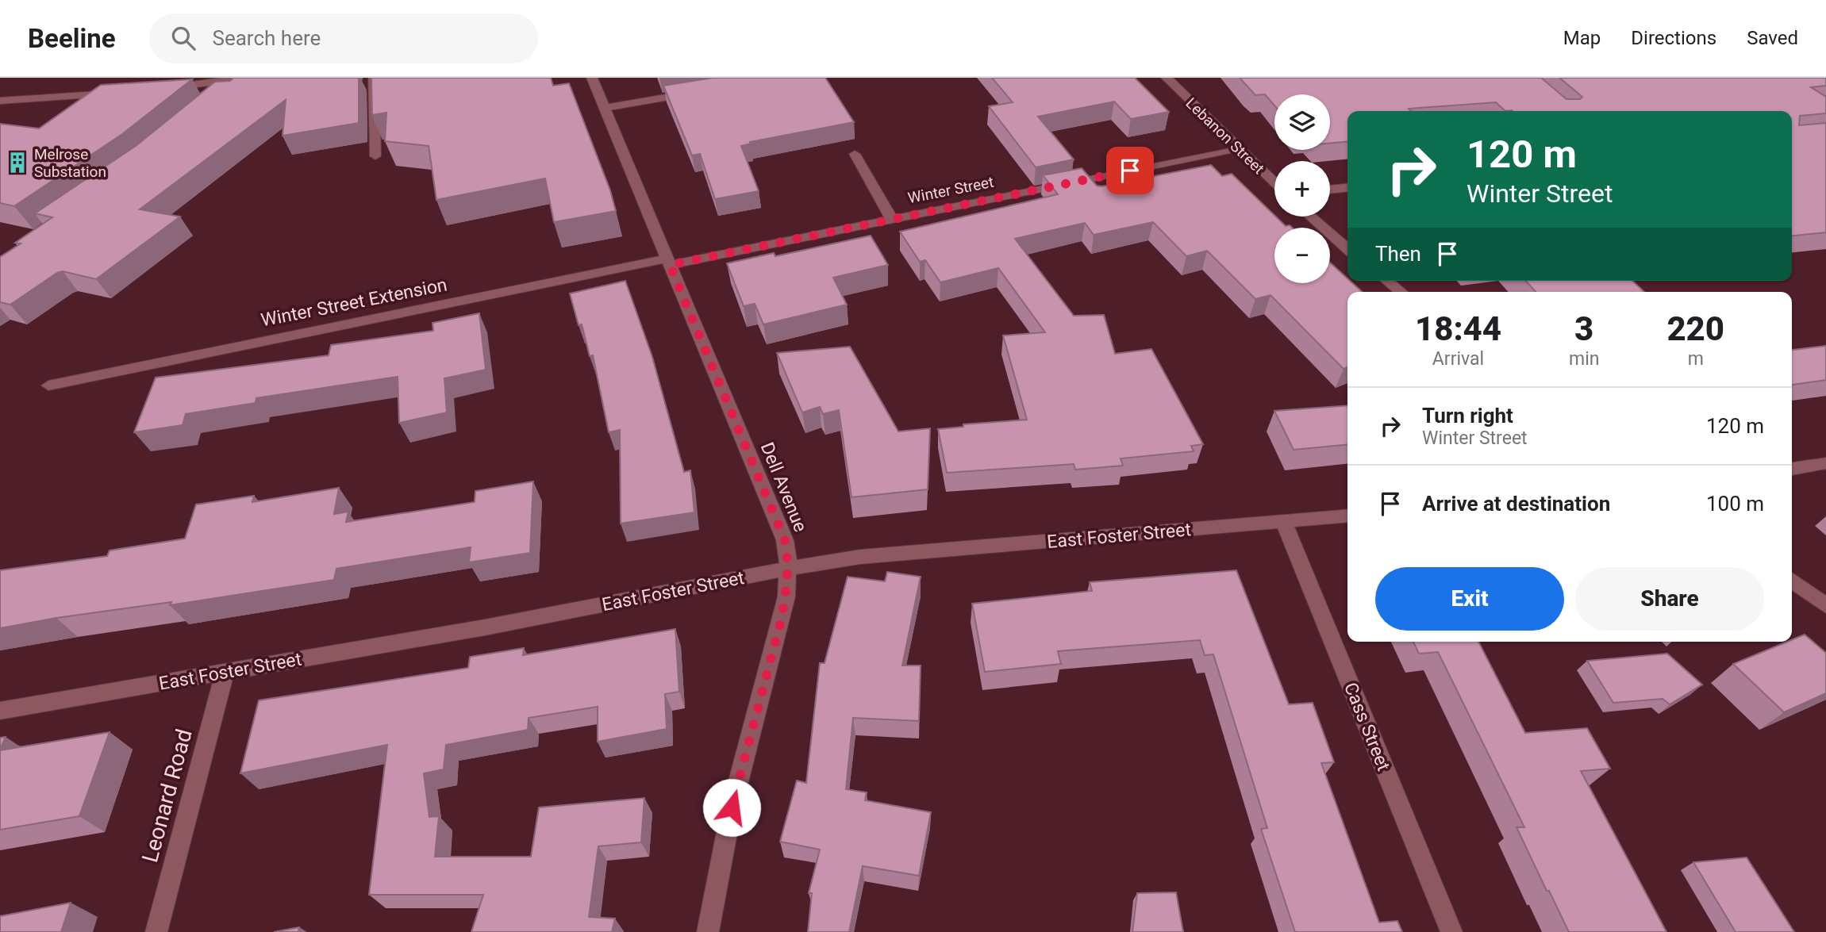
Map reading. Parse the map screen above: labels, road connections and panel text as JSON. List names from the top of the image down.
{
  "streets": {
    "street": [
      "Lebanon Street",
      "Winter Street",
      "Winter Street Extension",
      "Dell Avenue",
      "East Foster Street",
      "Cass Street",
      "Leonard Road"
    ]
  },
  "crossings": [
    ["Lebanon Street", "Winter Street"],
    ["Winter Street", "Winter Street Extension"],
    ["Winter Street", "Dell Avenue"],
    ["Winter Street Extension", "Dell Avenue"],
    ["Dell Avenue", "East Foster Street"],
    ["East Foster Street", "Cass Street"],
    ["East Foster Street", "Leonard Road"]
  ],
  "places": {
    "building": ["Melrose Substation"]
  },
  "page": {
    "header": "Beeline",
    "search": "Search here",
    "nav": ["Map", "Directions", "Saved"],
    "map_buttons": ["+", "−"],
    "turn": ["120 m", "Winter Street"],
    "then": "Then",
    "eta": [
      "18:44",
      "Arrival",
      "3",
      "min",
      "220",
      "m"
    ],
    "list": [
      {
        "name": "Turn right",
        "note": "Winter Street",
        "value": "120 m"
      },
      {
        "name": "Arrive at destination",
        "value": "100 m"
      }
    ],
    "buttons": ["Exit", "Share"]
  }
}
